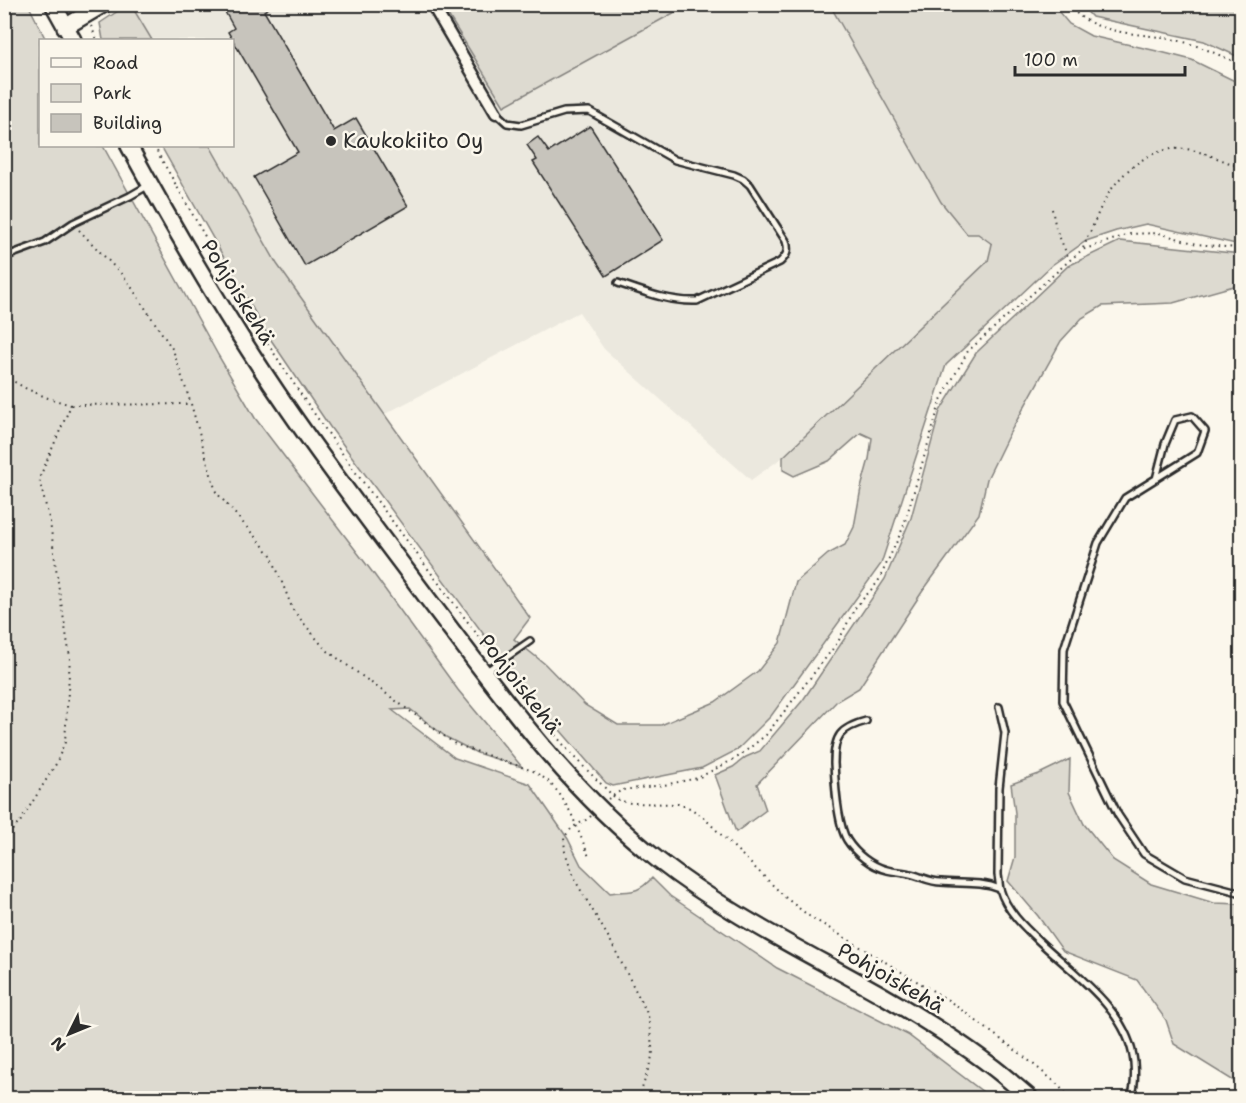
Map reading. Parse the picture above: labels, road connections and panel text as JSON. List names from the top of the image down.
{
  "streets": {
    "main road": ["Pohjoiskehä"]
  },
  "places": ["Kaukokiito Oy"],
  "legend": ["Road", "Park", "Building"],
  "scale_bar": "100 m",
  "north": "bottom left"
}
